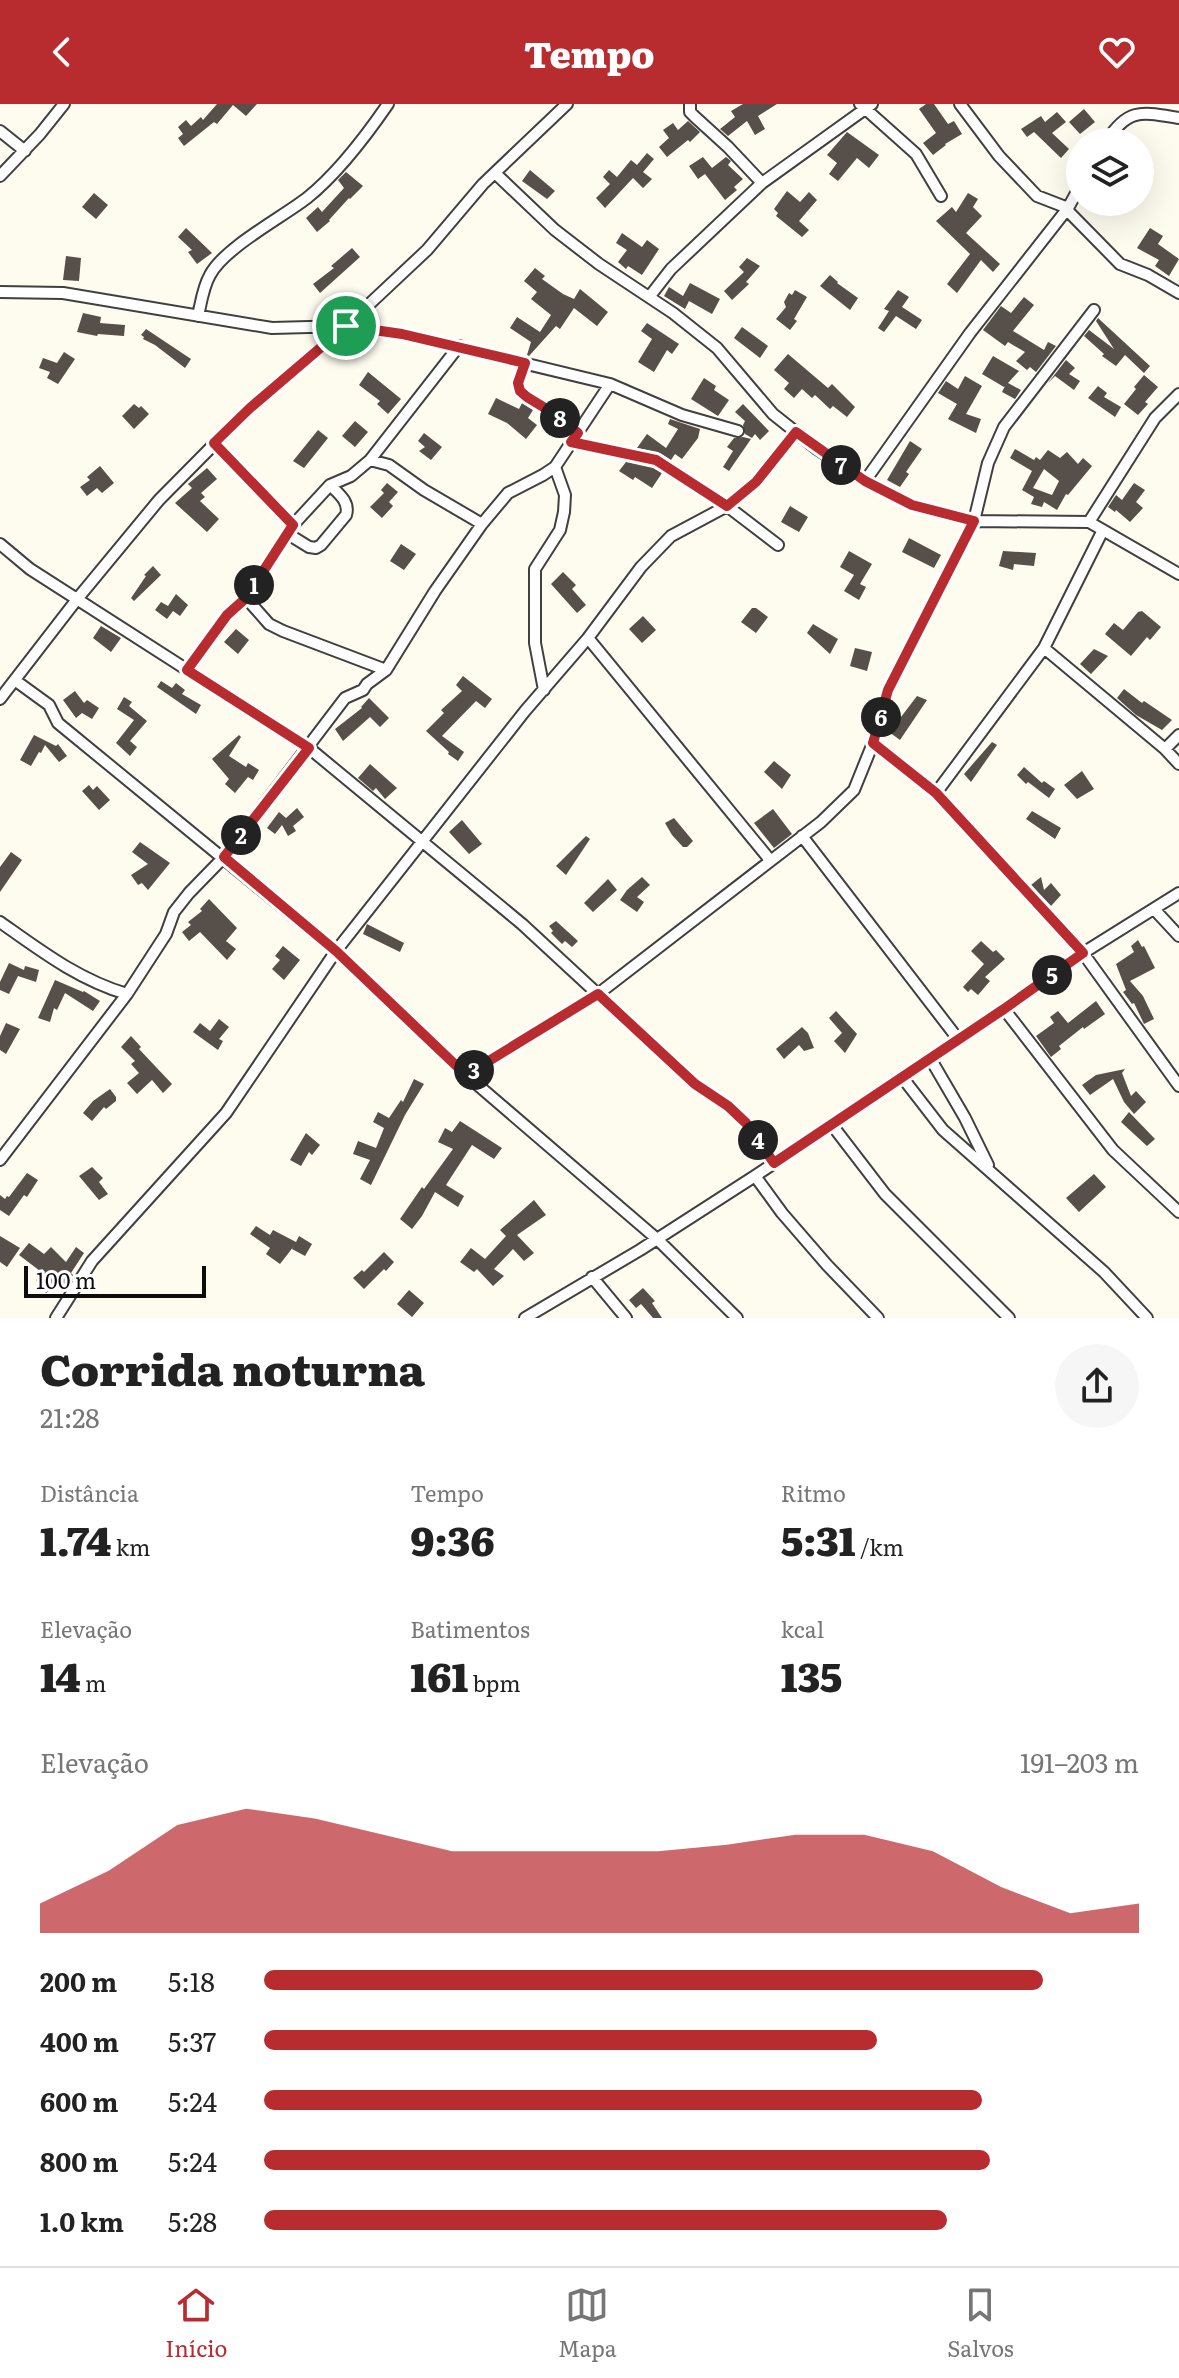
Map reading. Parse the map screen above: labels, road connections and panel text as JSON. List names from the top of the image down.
{
  "scale_bar": "100 m",
  "page": {
    "header": "Tempo",
    "pins": [
      "8",
      "7",
      "1",
      "6",
      "2",
      "5",
      "3",
      "4"
    ],
    "scale": "100 m",
    "heading": ["Corrida noturna", "21:28"],
    "stats": [
      ["Distância", "1.74 km"],
      ["Tempo", "9:36"],
      ["Ritmo", "5:31 /km"],
      ["Elevação", "14 m"],
      ["Batimentos", "161 bpm"],
      ["kcal", "135"]
    ],
    "chart": ["Elevação", "191–203 m"],
    "list": [
      {
        "name": "200 m",
        "note": "5:18"
      },
      {
        "name": "400 m",
        "note": "5:37"
      },
      {
        "name": "600 m",
        "note": "5:24"
      },
      {
        "name": "800 m",
        "note": "5:24"
      },
      {
        "name": "1.0 km",
        "note": "5:28"
      }
    ],
    "tabs": ["Início", "Mapa", "Salvos"]
  }
}
